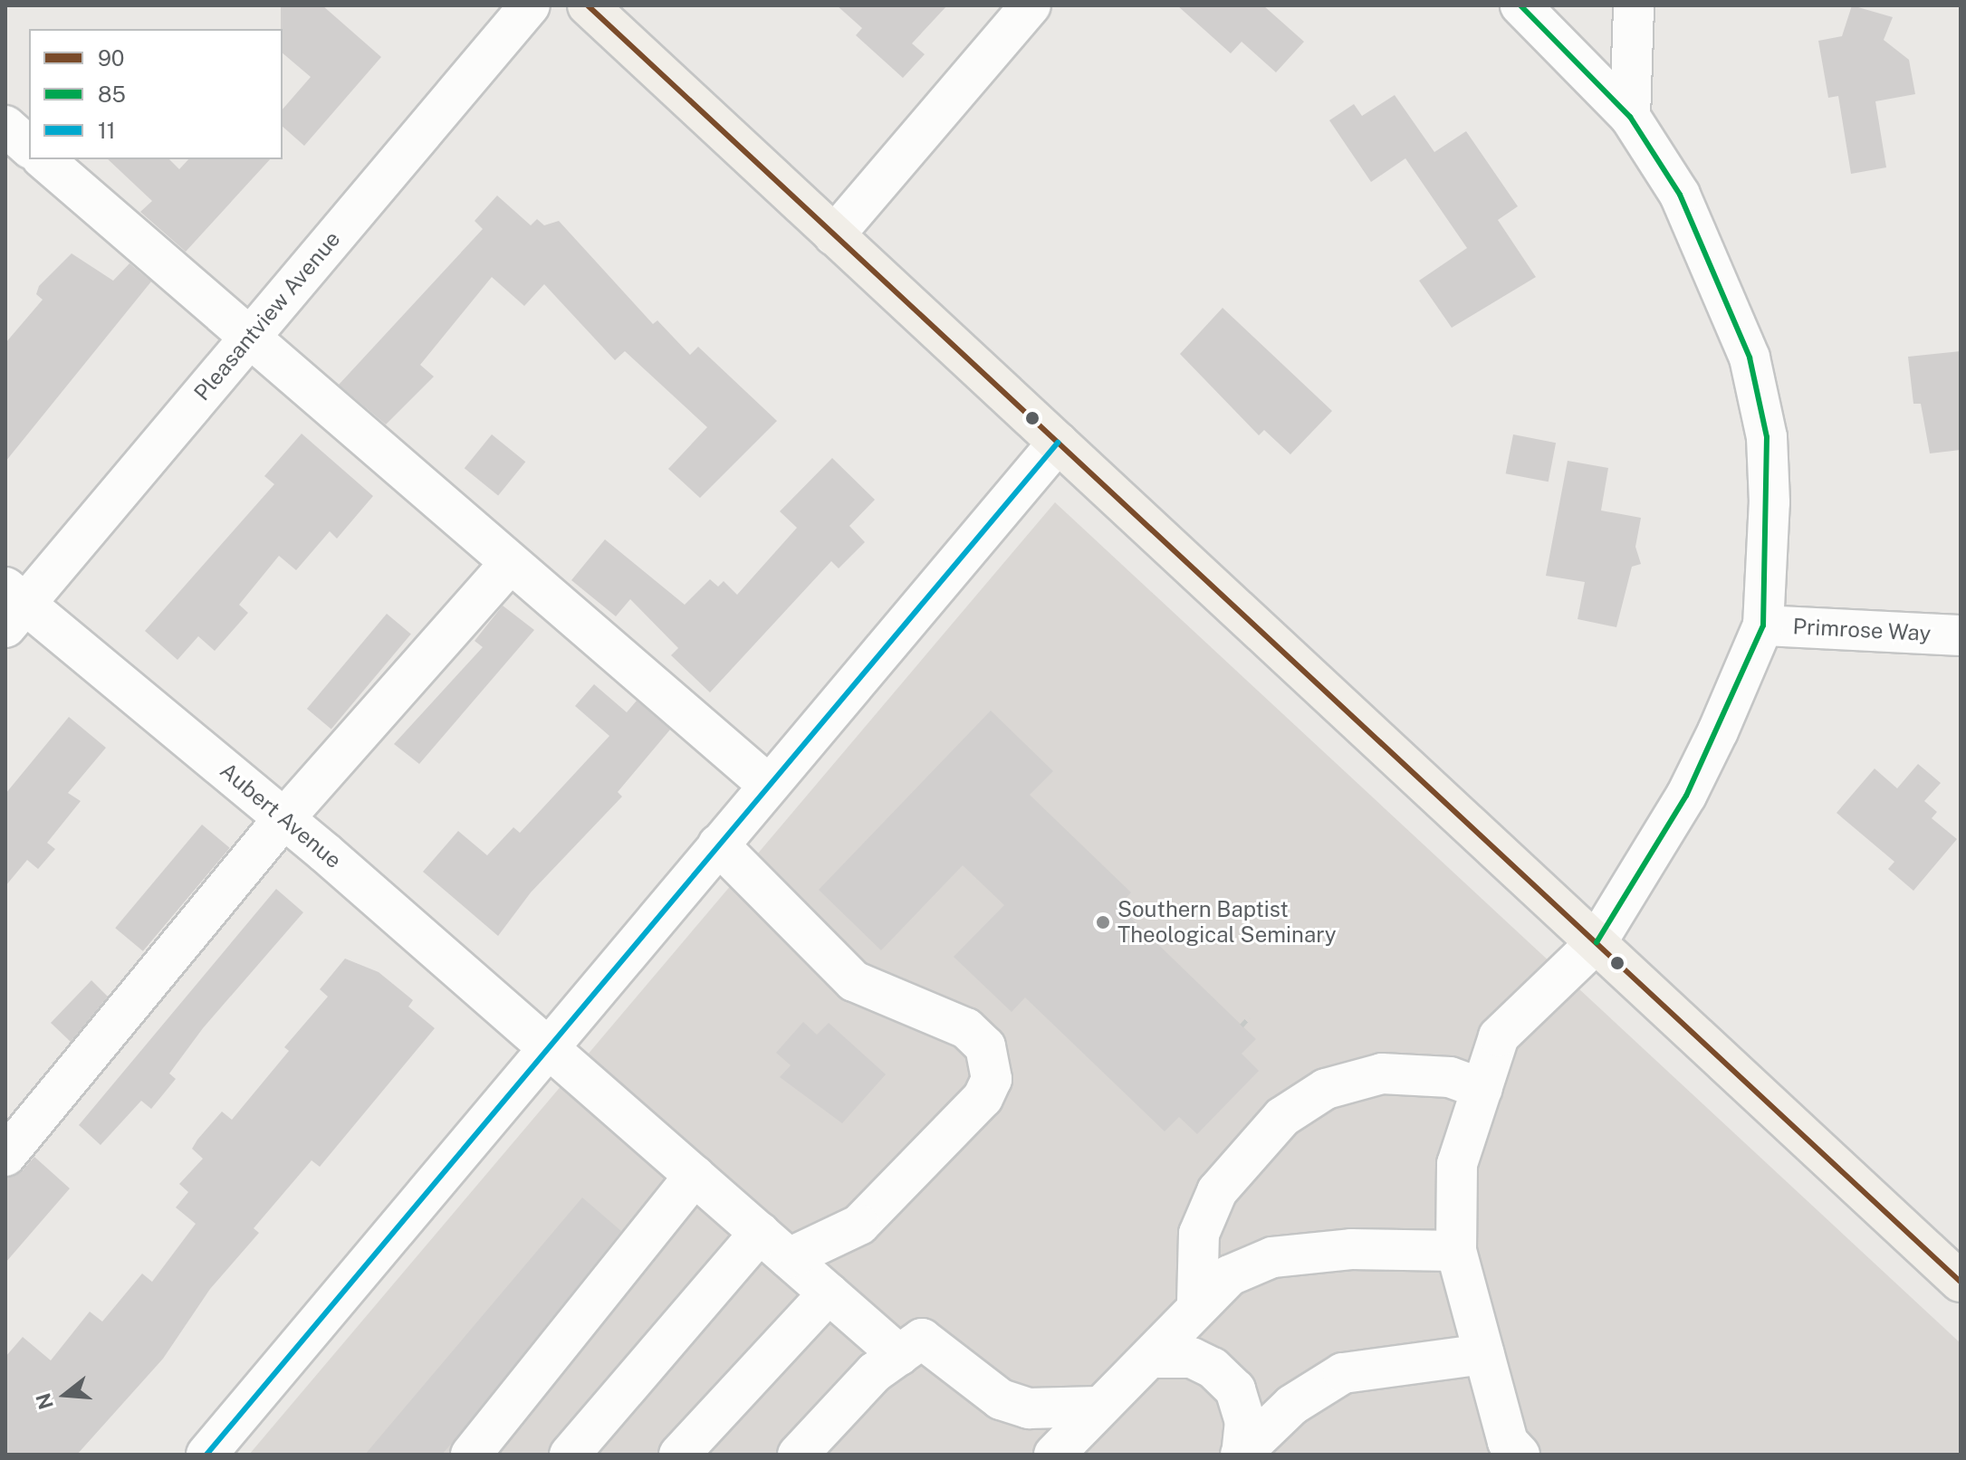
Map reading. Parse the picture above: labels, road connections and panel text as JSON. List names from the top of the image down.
{
  "streets": {
    "street": ["Pleasantview Avenue", "Primrose Way", "Aubert Avenue"]
  },
  "crossings": [
    ["Pleasantview Avenue", "Aubert Avenue"]
  ],
  "places": ["Southern Baptist Theological Seminary"],
  "lines": ["transit line 90", "transit line 85", "transit line 11"],
  "legend": ["90", "85", "11"],
  "north": "left"
}
